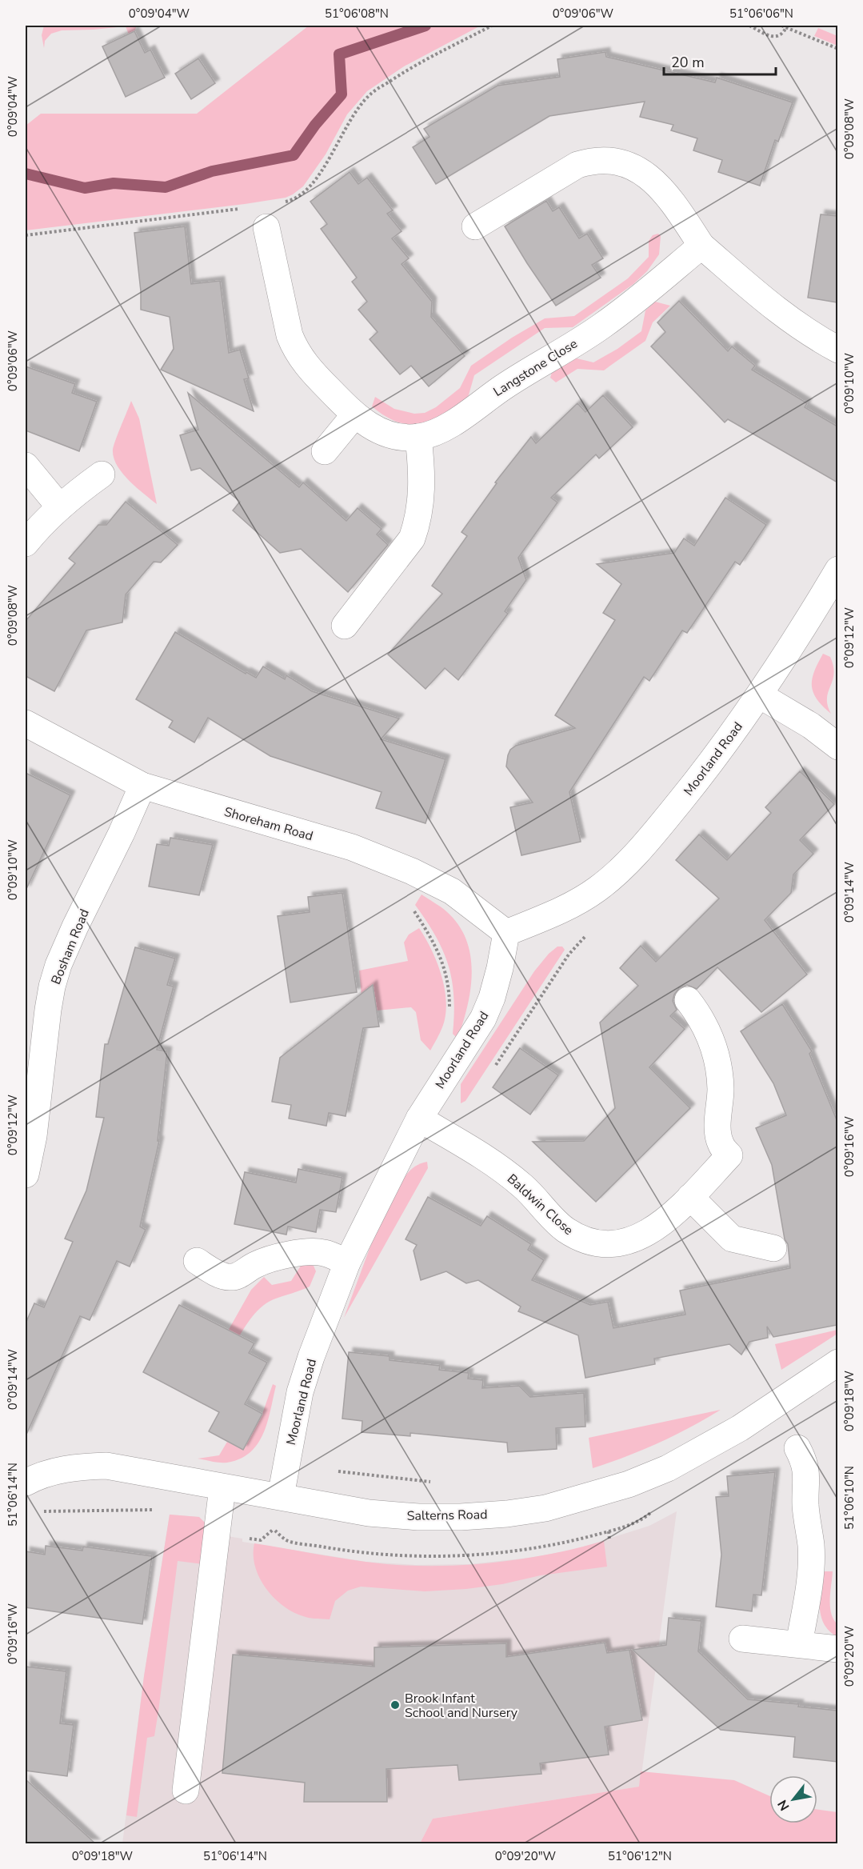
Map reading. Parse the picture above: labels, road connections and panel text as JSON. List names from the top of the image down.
{
  "streets": {
    "street": [
      "Langstone Close",
      "Moorland Road",
      "Shoreham Road",
      "Bosham Road",
      "Baldwin Close",
      "Salterns Road"
    ]
  },
  "crossings": [
    ["Moorland Road", "Shoreham Road"],
    ["Moorland Road", "Baldwin Close"],
    ["Moorland Road", "Salterns Road"],
    ["Shoreham Road", "Bosham Road"]
  ],
  "places": ["Brook Infant School and Nursery"],
  "scale_bar": "20 m",
  "north": "bottom left",
  "coordinates": [
    "0°09'04\"W",
    "51°06'08\"N",
    "0°09'06\"W",
    "51°06'06\"N",
    "0°09'08\"W",
    "0°09'10\"W",
    "0°09'12\"W",
    "0°09'14\"W",
    "0°09'16\"W",
    "0°09'18\"W",
    "51°06'14\"N",
    "51°06'10\"N",
    "0°09'20\"W",
    "51°06'12\"N"
  ]
}
